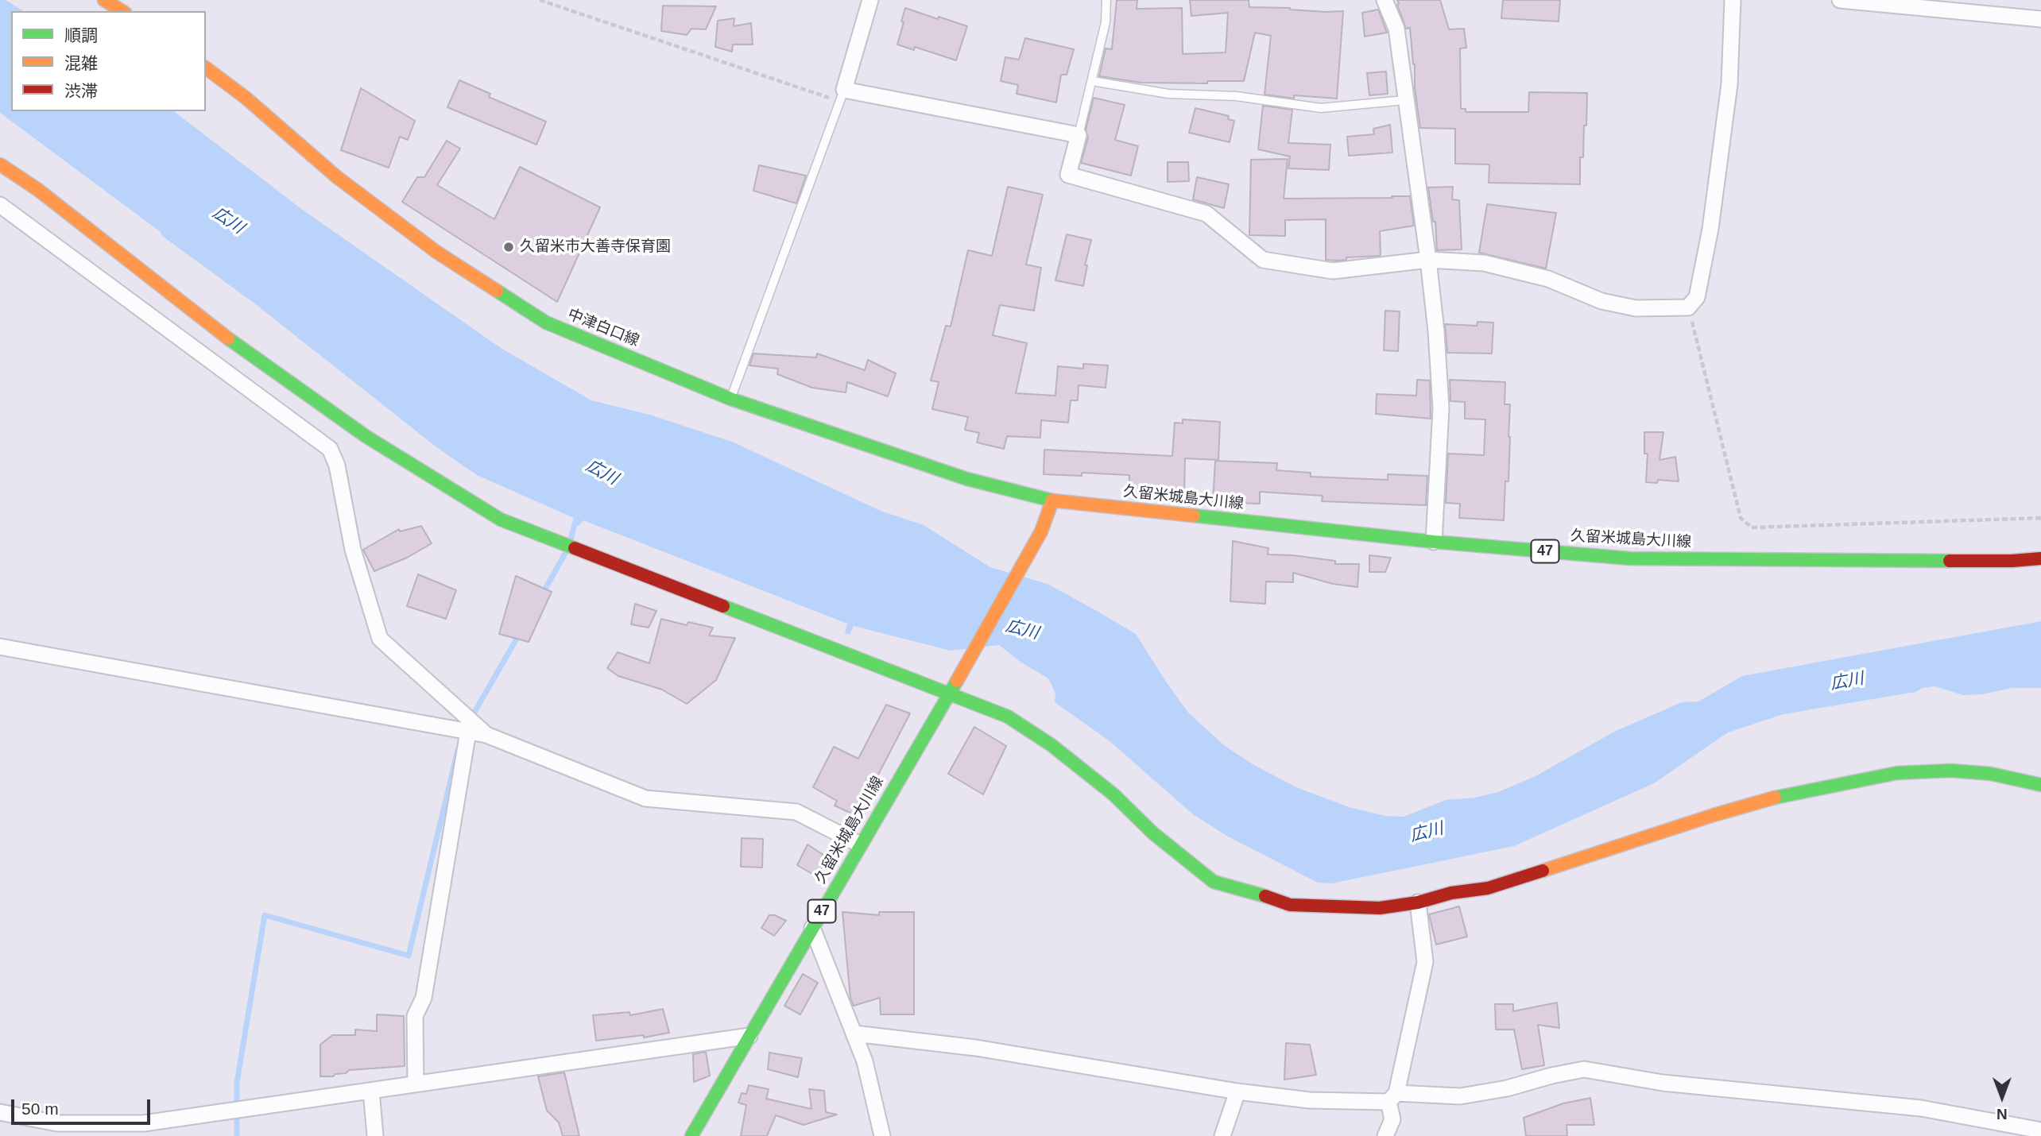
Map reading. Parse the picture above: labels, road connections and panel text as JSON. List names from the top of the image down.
{
  "streets": {
    "main road": ["中津白口線", "久留米城島大川線", "47"]
  },
  "crossings": [
    ["中津白口線", "久留米城島大川線"]
  ],
  "water": ["広川"],
  "places": ["久留米市大善寺保育園"],
  "legend": ["順調", "混雑", "渋滞"],
  "scale_bar": "50 m",
  "north": "bottom"
}
